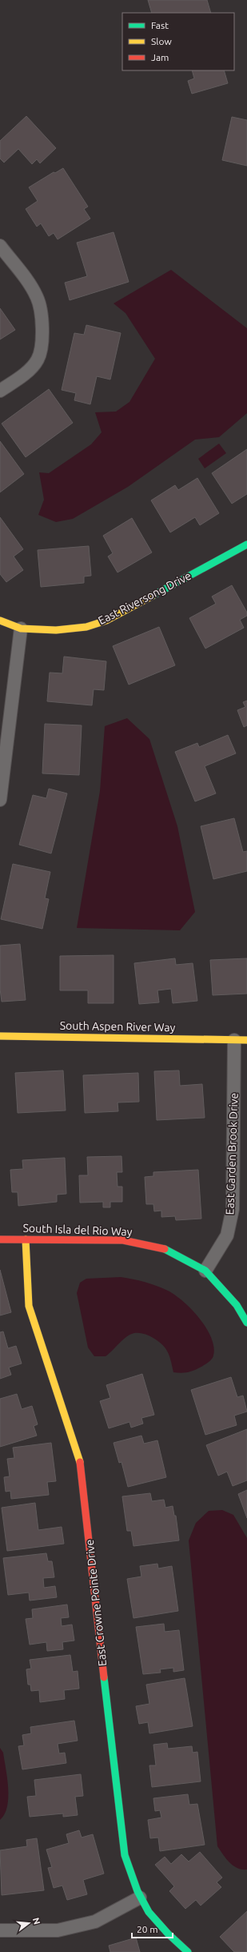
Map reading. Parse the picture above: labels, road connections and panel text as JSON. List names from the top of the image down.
{
  "streets": {
    "street": [
      "East Riversong Drive",
      "South Aspen River Way",
      "East Garden Brook Drive",
      "South Isla del Rio Way",
      "East Crowne Pointe Drive"
    ]
  },
  "crossings": [
    ["South Aspen River Way", "East Garden Brook Drive"],
    ["East Garden Brook Drive", "South Isla del Rio Way"],
    ["South Isla del Rio Way", "East Crowne Pointe Drive"]
  ],
  "legend": ["Fast", "Slow", "Jam"],
  "scale_bar": "20 m",
  "north": "right"
}
